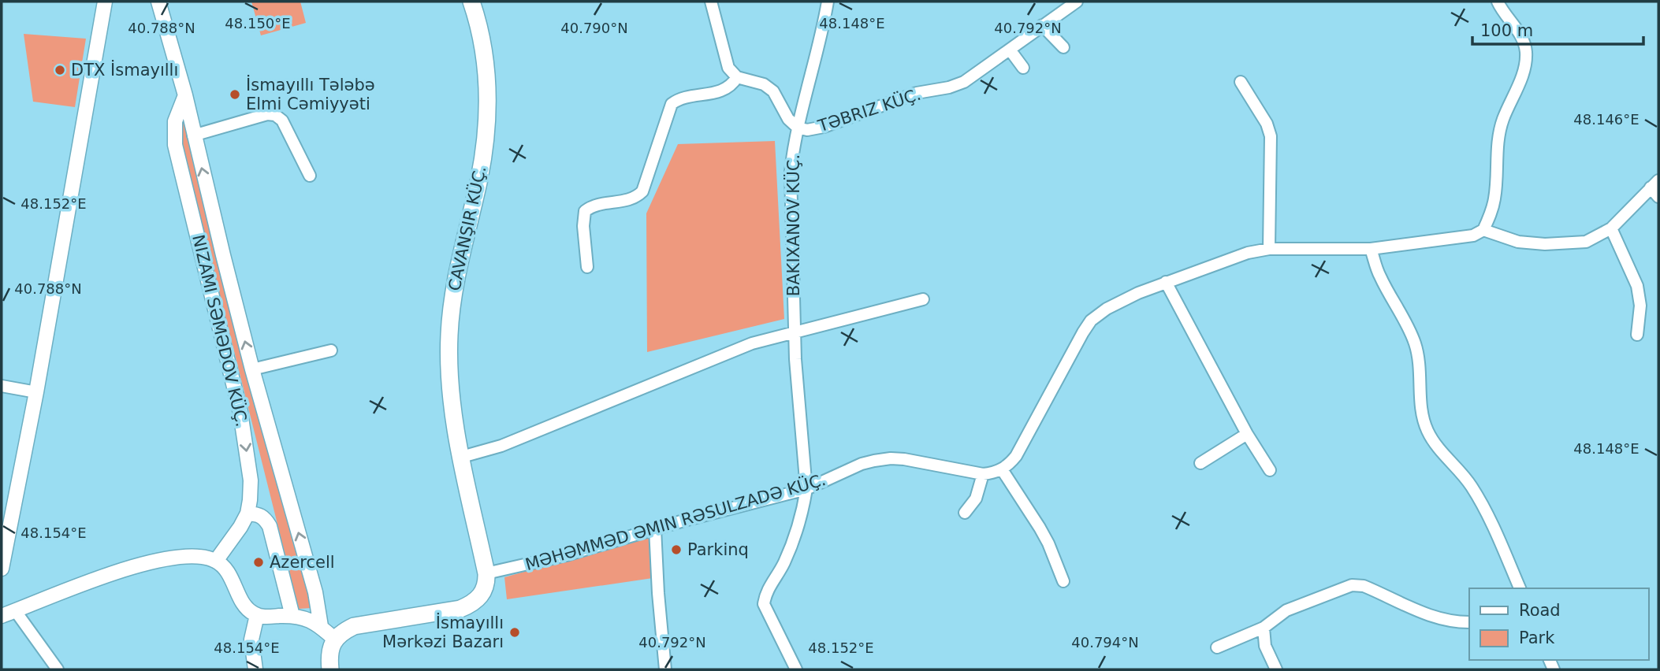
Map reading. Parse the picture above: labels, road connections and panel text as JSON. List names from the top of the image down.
{
  "streets": {
    "street": ["TƏBRIZ KÜÇ.", "NIZAMI SƏMƏDOV KÜÇ.", "MƏHƏMMƏD ƏMIN RƏSULZADƏ KÜÇ."]
  },
  "places": [
    "DTX İsmayıllı",
    "İsmayıllı Tələbə Elmi Cəmiyyəti",
    "Parkinq",
    "Azercell",
    "İsmayıllı Mərkəzi Bazarı"
  ],
  "legend": ["Road", "Park"],
  "scale_bar": "100 m",
  "coordinates": [
    "48.150°E",
    "48.148°E",
    "40.788°N",
    "40.790°N",
    "40.792°N",
    "48.146°E",
    "48.152°E",
    "48.154°E",
    "40.794°N"
  ]
}
